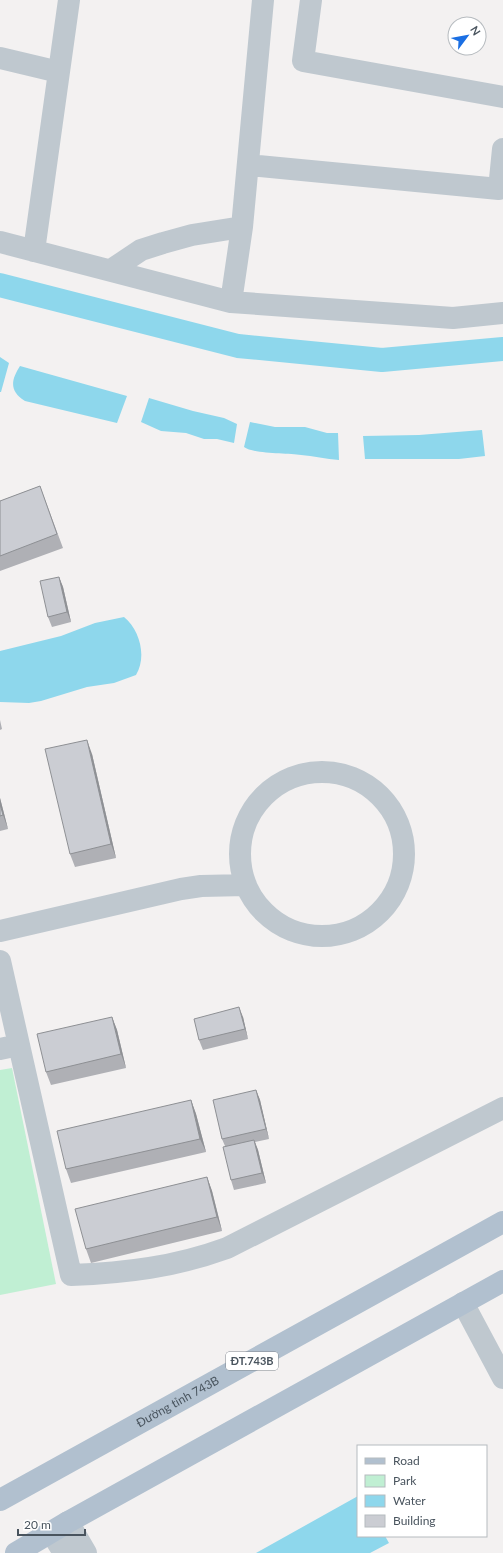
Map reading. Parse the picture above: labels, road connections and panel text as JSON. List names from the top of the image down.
{
  "streets": {
    "main road": ["ĐT.743B", "Đường tỉnh 743B"]
  },
  "legend": [
    "Road",
    "Park",
    "Water",
    "Building"
  ],
  "scale_bar": "20 m",
  "north": "top right"
}
